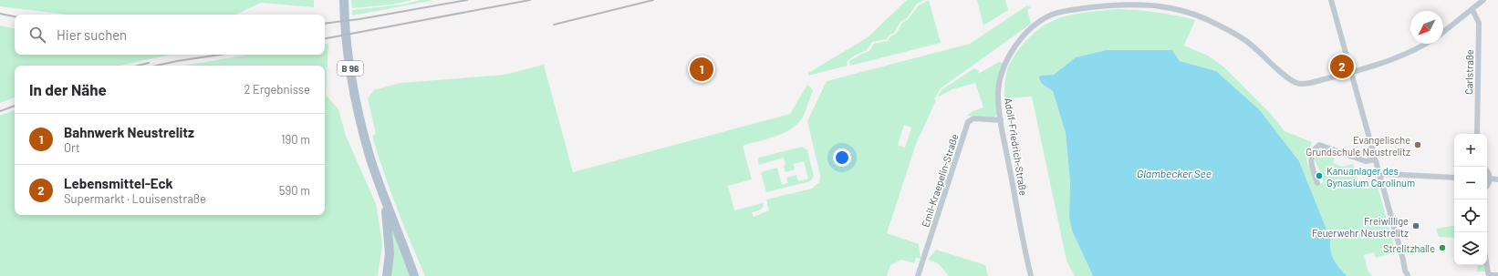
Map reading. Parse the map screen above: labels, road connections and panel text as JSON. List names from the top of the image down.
{
  "streets": {
    "main road": ["B 96"],
    "street": ["Carlstraße", "Adolf-Friedrich-Straße", "Emil-Kraepelin-Straße"]
  },
  "crossings": [
    ["Adolf-Friedrich-Straße", "Emil-Kraepelin-Straße"]
  ],
  "water": ["Glambecker See"],
  "places": [
    "Evangelische Grundschule Neustrelitz",
    "Kanuanlager des Gynasium Carolinum",
    "Freiwillige Feuerwehr Neustrelitz",
    "Strelitzhalle"
  ],
  "north": "bottom left",
  "page": {
    "search": "Hier suchen",
    "pins": ["2", "1"],
    "heading": ["In der Nähe", "2 Ergebnisse"],
    "list": [
      {
        "mark": "1",
        "name": "Bahnwerk Neustrelitz",
        "note": "Ort",
        "value": "190 m"
      },
      {
        "mark": "2",
        "name": "Lebensmittel-Eck",
        "note": "Supermarkt · Louisenstraße",
        "value": "590 m"
      }
    ],
    "map_buttons": ["+", "−"]
  }
}
